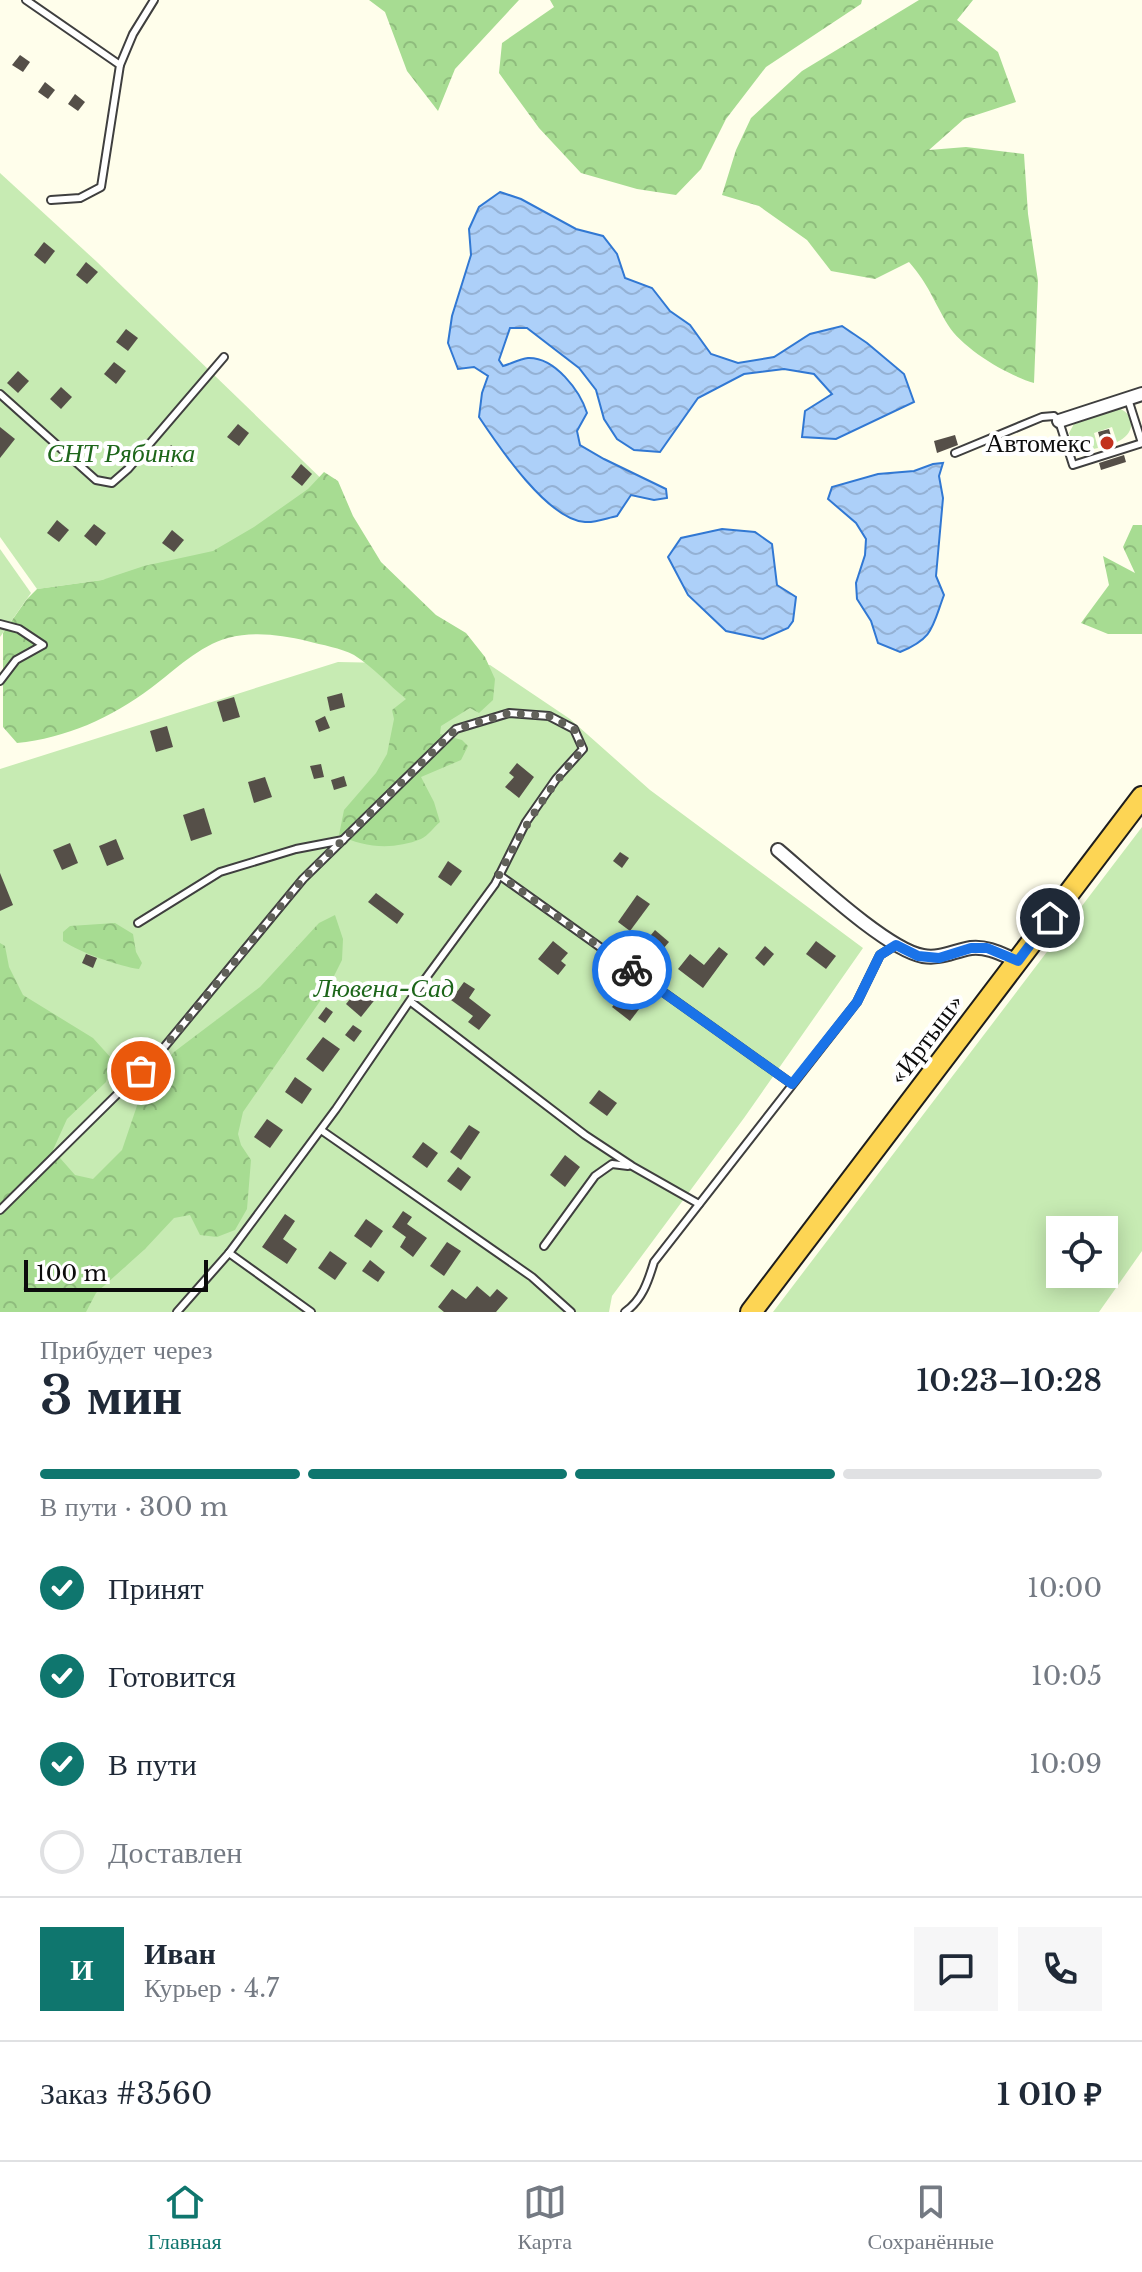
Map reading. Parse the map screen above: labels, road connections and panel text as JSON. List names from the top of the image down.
{
  "streets": {
    "highway": ["«Иртыш»"]
  },
  "parks": ["СНТ Рябинка", "Лювена-Сад"],
  "places": ["Автомекс"],
  "scale_bar": "100 m",
  "page": {
    "scale": "100 m",
    "heading": ["3 мин", "Прибудет через", "10:23–10:28"],
    "panel": [
      "Иван",
      "Курьер · 4.7",
      "Заказ #3560",
      "1 010 ₽"
    ],
    "bar": "В пути · 300 m",
    "list": [
      ["Принят", "10:00"],
      ["Готовится", "10:05"],
      ["В пути", "10:09"],
      "Доставлен"
    ],
    "round": "И",
    "tabs": ["Главная", "Карта", "Сохранённые"]
  }
}
